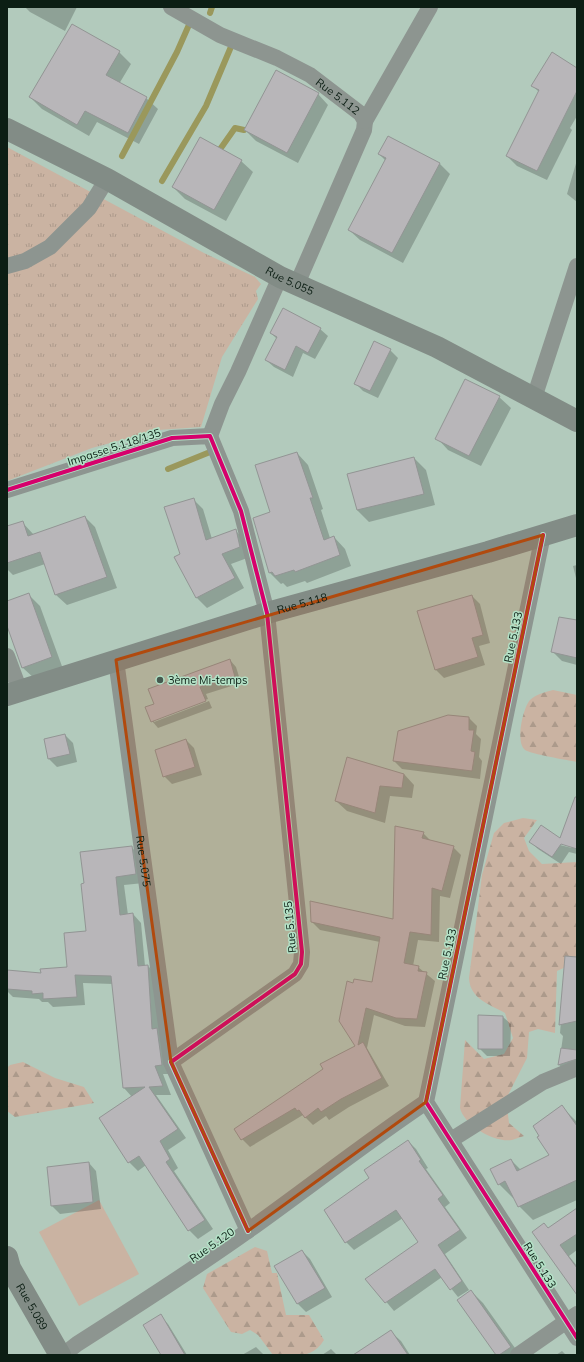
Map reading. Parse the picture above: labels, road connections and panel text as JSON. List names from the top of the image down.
{
  "streets": {
    "street": [
      "Rue 5.112",
      "Rue 5.055",
      "Impasse 5.118/135",
      "Rue 5.118",
      "Rue 5.133",
      "Rue 5.075",
      "Rue 5.135",
      "Rue 5.120",
      "Rue 5.089"
    ]
  },
  "crossings": [
    ["Rue 5.112", "Rue 5.055"],
    ["Rue 5.112", "Impasse 5.118/135"],
    ["Rue 5.118", "Rue 5.133"],
    ["Rue 5.118", "Rue 5.075"],
    ["Rue 5.118", "Rue 5.135"],
    ["Rue 5.133", "Rue 5.120"],
    ["Rue 5.075", "Rue 5.135"]
  ],
  "places": ["3ème Mi-temps"]
}
